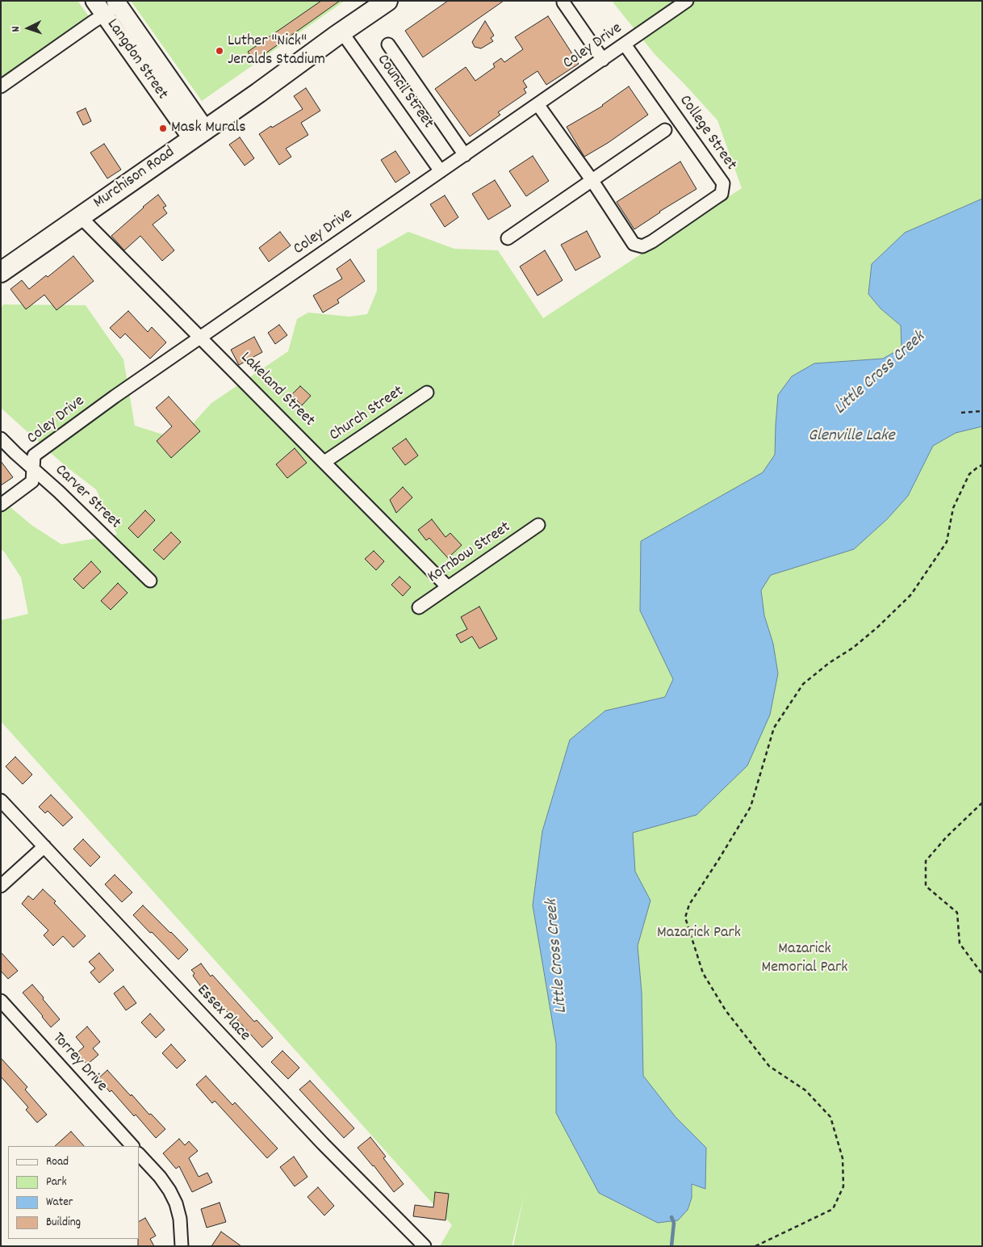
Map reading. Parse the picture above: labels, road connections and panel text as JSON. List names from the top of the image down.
{
  "streets": {
    "main road": ["Murchison Road"],
    "street": [
      "Coley Drive",
      "Langdon Street",
      "Council Street",
      "College Street",
      "Lakeland Street",
      "Church Street",
      "Carver Street",
      "Kornbow Street",
      "Essex Place",
      "Torrey Drive"
    ]
  },
  "crossings": [
    ["Coley Drive", "Council Street"],
    ["Coley Drive", "College Street"],
    ["Coley Drive", "Lakeland Street"],
    ["Coley Drive", "Carver Street"],
    ["Langdon Street", "Murchison Road"],
    ["Council Street", "Murchison Road"],
    ["Murchison Road", "Lakeland Street"],
    ["Lakeland Street", "Church Street"],
    ["Lakeland Street", "Kornbow Street"]
  ],
  "water": ["Little Cross Creek", "Glenville Lake"],
  "parks": ["Mazarick Park", "Mazarick Memorial Park"],
  "places": ["Luther \"Nick\" Jeralds Stadium", "Mask Murals"],
  "legend": [
    "Road",
    "Park",
    "Water",
    "Building"
  ],
  "north": "left"
}
